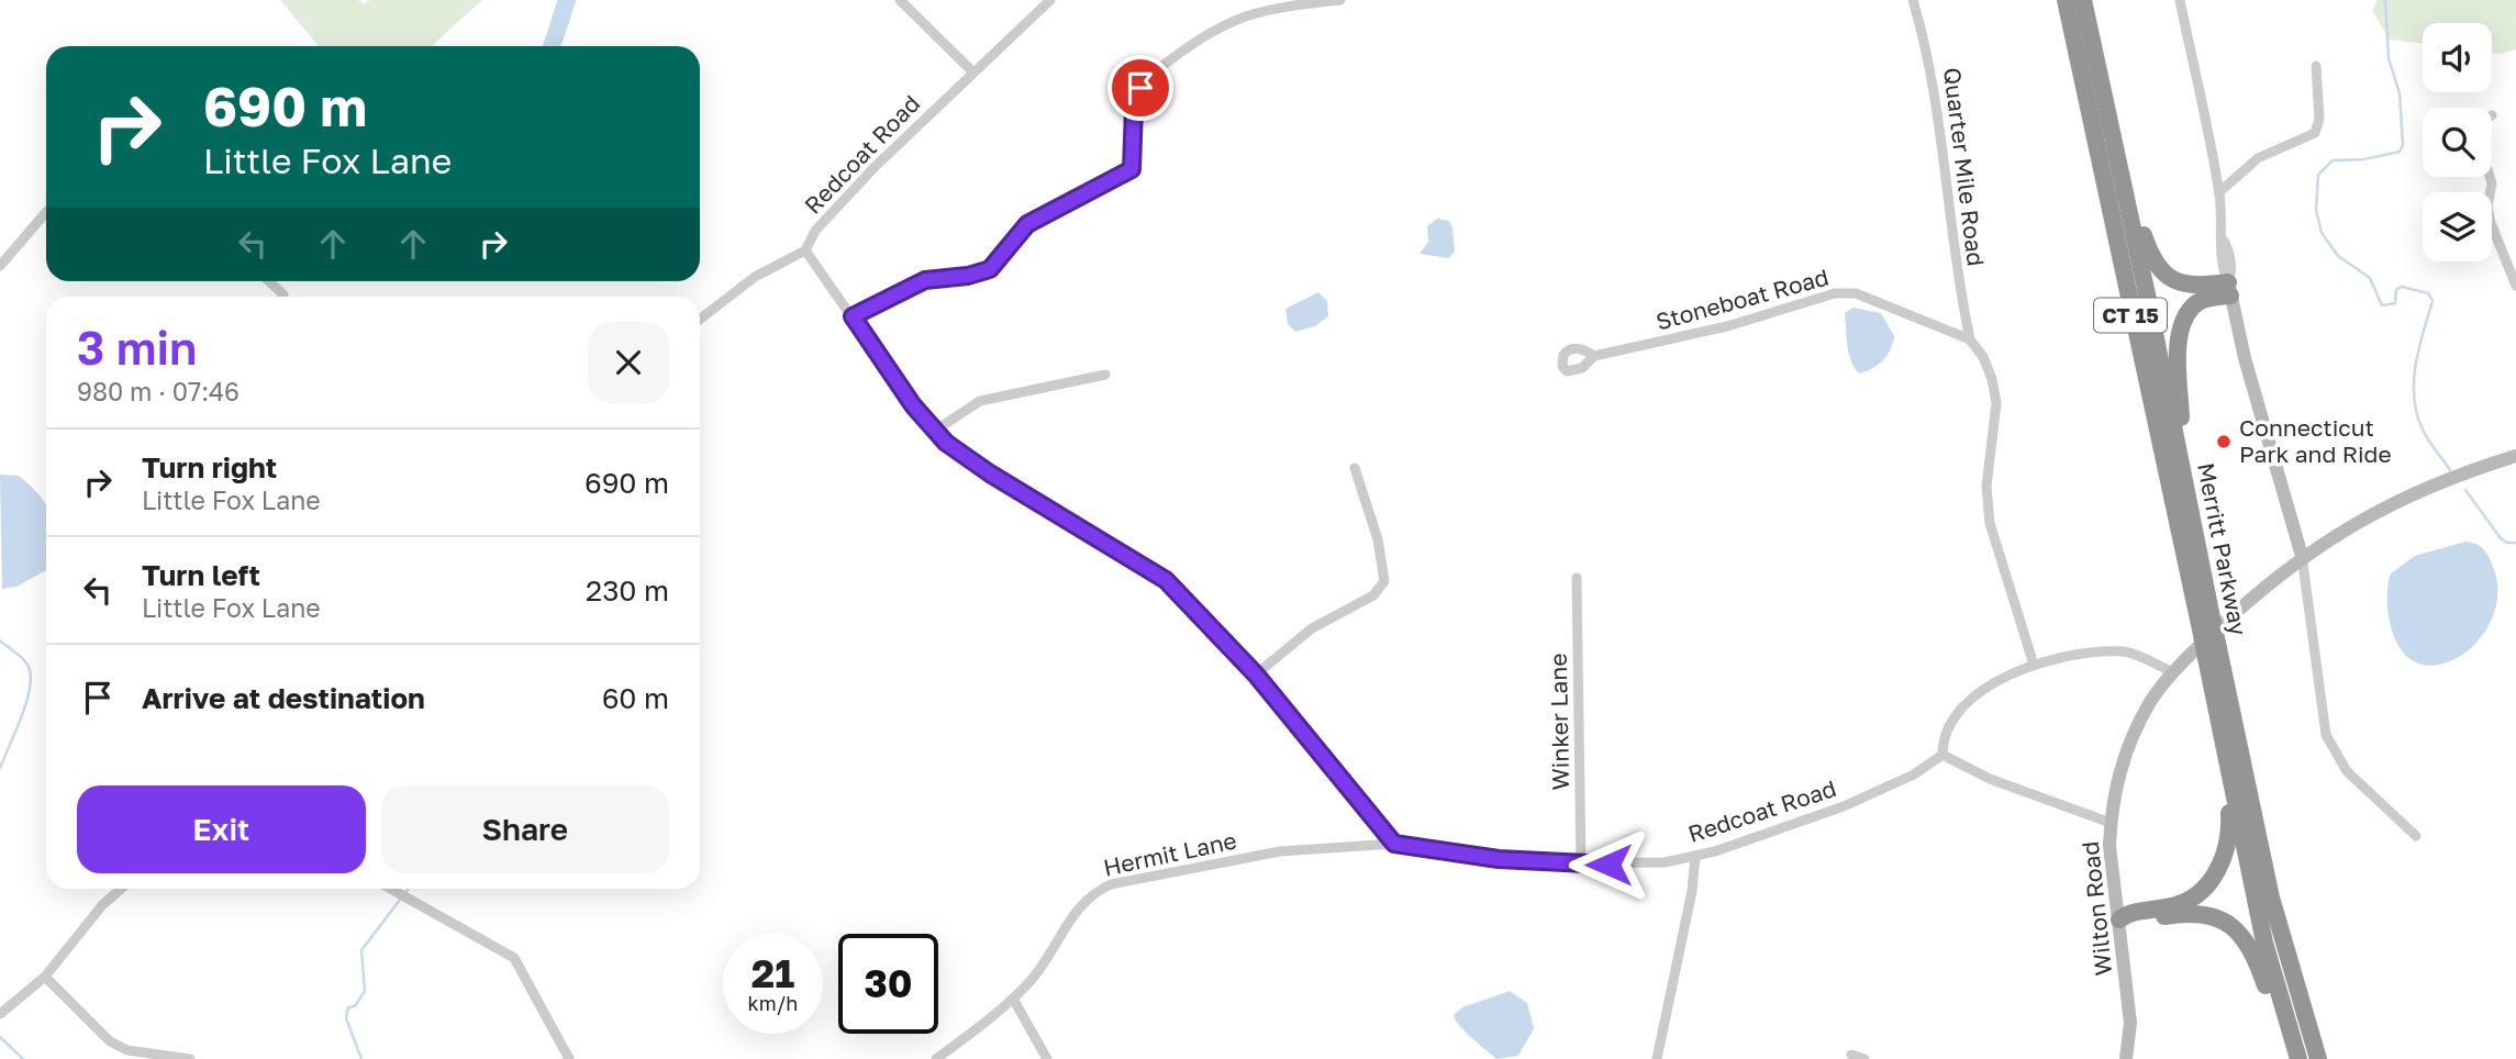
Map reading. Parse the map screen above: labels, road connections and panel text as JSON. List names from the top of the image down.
{
  "streets": {
    "highway": ["CT 15", "Merritt Parkway"],
    "main road": ["Wilton Road"],
    "street": [
      "Redcoat Road",
      "Quarter Mile Road",
      "Stoneboat Road",
      "Winker Lane",
      "Hermit Lane"
    ]
  },
  "crossings": [
    ["Redcoat Road", "Winker Lane"],
    ["Redcoat Road", "Hermit Lane"],
    ["Quarter Mile Road", "Stoneboat Road"]
  ],
  "places": ["Connecticut Park and Ride"],
  "page": {
    "turn": ["690 m", "Little Fox Lane"],
    "heading": ["3 min", "980 m · 07:46"],
    "list": [
      {
        "name": "Turn right",
        "note": "Little Fox Lane",
        "value": "690 m"
      },
      {
        "name": "Turn left",
        "note": "Little Fox Lane",
        "value": "230 m"
      },
      {
        "name": "Arrive at destination",
        "value": "60 m"
      }
    ],
    "buttons": ["Exit", "Share"],
    "speed": "21 km/h",
    "limit": "30"
  }
}
